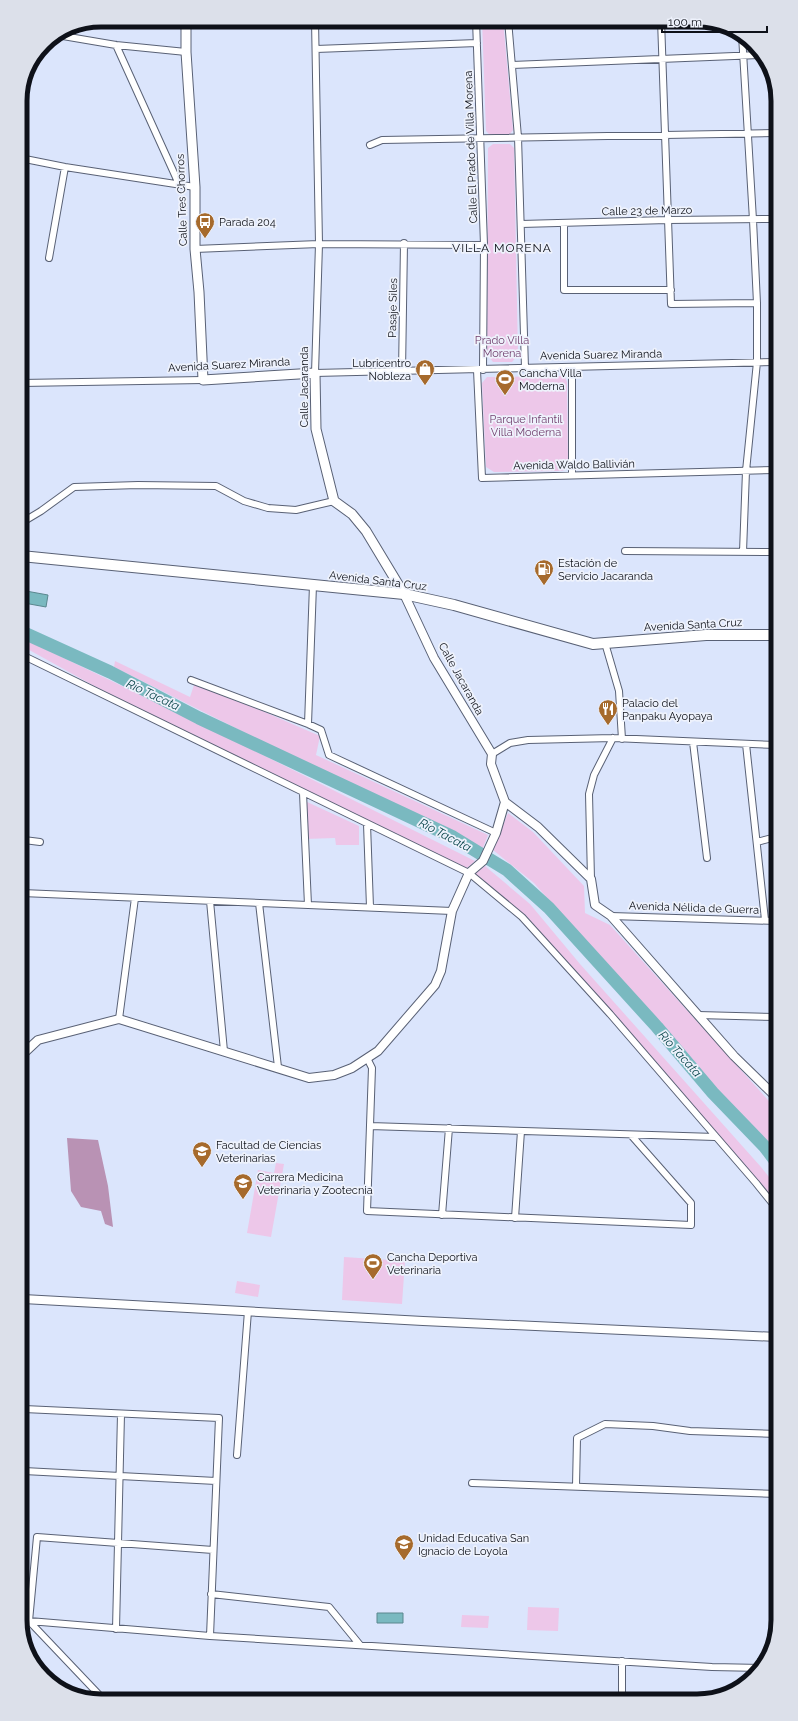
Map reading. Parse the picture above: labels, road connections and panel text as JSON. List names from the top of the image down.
{
  "streets": {
    "main road": [
      "Calle Tres Chorros",
      "Avenida Suarez Miranda",
      "Calle Jacaranda",
      "Avenida Santa Cruz"
    ],
    "street": [
      "Calle El Prado de Villa Morena",
      "Calle 23 de Marzo",
      "Pasaje Siles",
      "Avenida Waldo Ballivián",
      "Avenida Nélida de Guerra"
    ]
  },
  "crossings": [
    ["Calle El Prado de Villa Morena", "Avenida Suarez Miranda"],
    ["Calle El Prado de Villa Morena", "Avenida Waldo Ballivián"],
    ["Calle Tres Chorros", "Avenida Suarez Miranda"],
    ["Pasaje Siles", "Avenida Suarez Miranda"],
    ["Avenida Suarez Miranda", "Calle Jacaranda"],
    ["Avenida Suarez Miranda", "Avenida Waldo Ballivián"],
    ["Calle Jacaranda", "Avenida Santa Cruz"]
  ],
  "districts": ["VILLA MORENA"],
  "water": ["Río Tacata"],
  "parks": ["Prado Villa Morena", "Parque Infantil Villa Moderna"],
  "places": {
    "bus stop": ["Parada 204"],
    "shop": ["Lubricentro Nobleza"],
    "sports": ["Cancha Villa Moderna", "Cancha Deportiva Veterinaria"],
    "fuel station": ["Estación de Servicio Jacaranda"],
    "restaurant": ["Palacio del Panpaku Ayopaya"],
    "school or university": ["Facultad de Ciencias Veterinarias", "Carrera Medicina Veterinaria y Zootecnia", "Unidad Educativa San Ignacio de Loyola"]
  },
  "scale_bar": "100 m"
}
